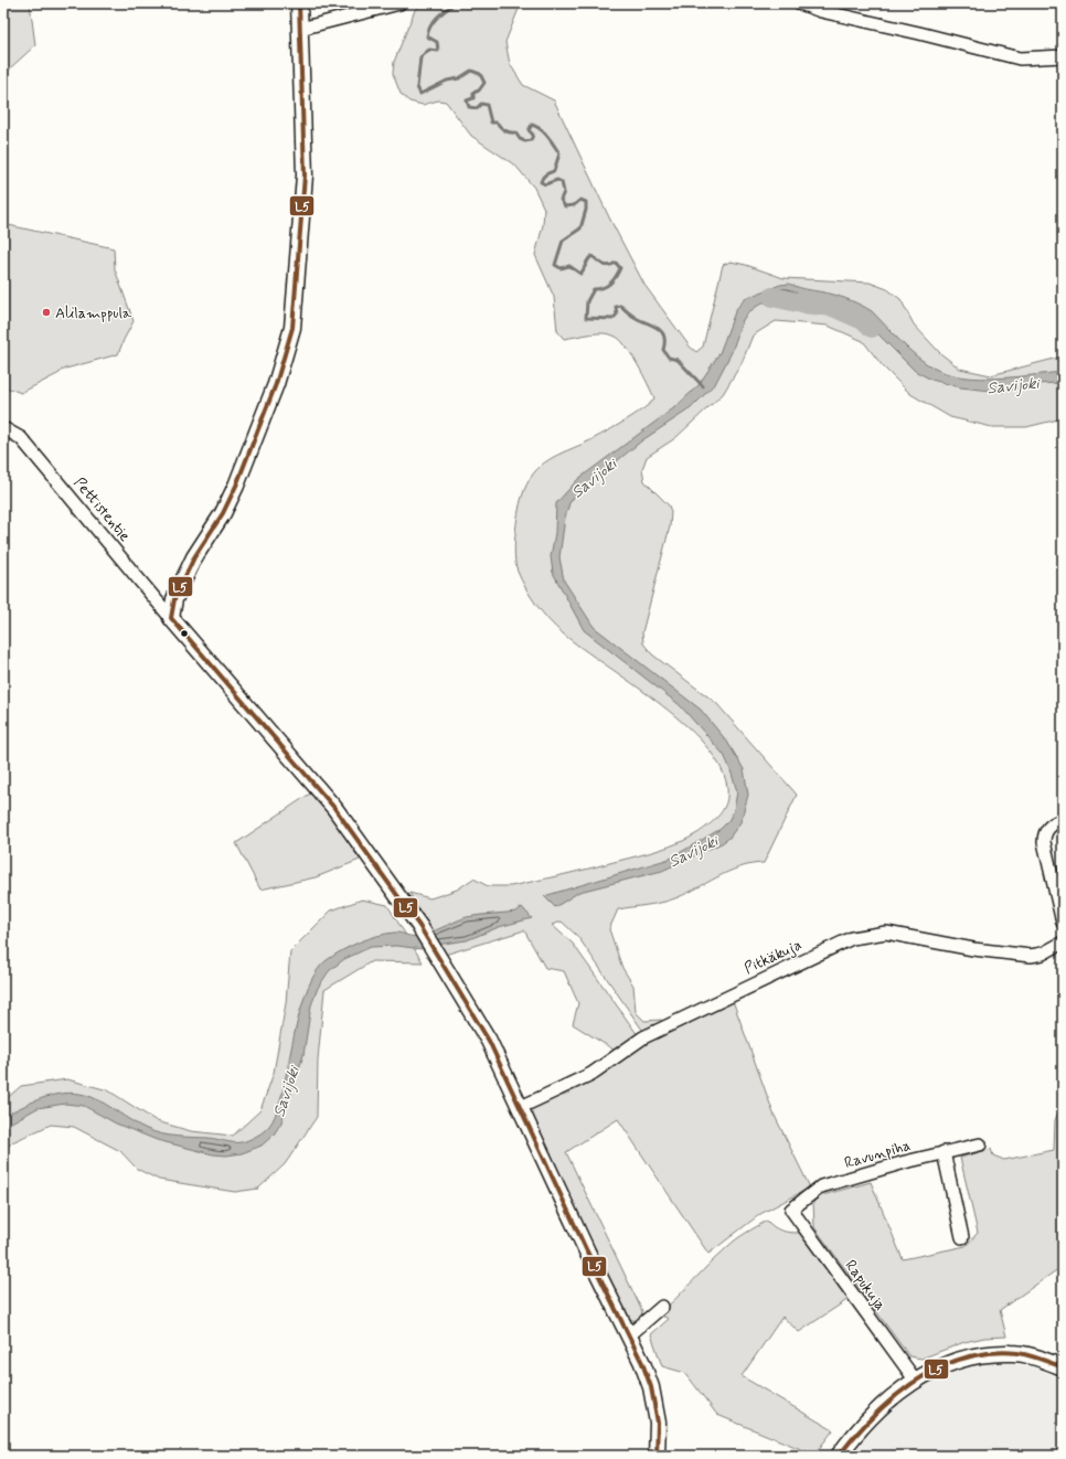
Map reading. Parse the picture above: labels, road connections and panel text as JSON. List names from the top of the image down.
{
  "streets": {
    "street": [
      "Pettistentie",
      "Pitkäkuja",
      "Ravunpiha",
      "Rapukuja"
    ]
  },
  "crossings": [
    ["Ravunpiha", "Rapukuja"]
  ],
  "water": ["Savijoki"],
  "places": ["Alilamppula"],
  "lines": ["transit line L5"]
}
